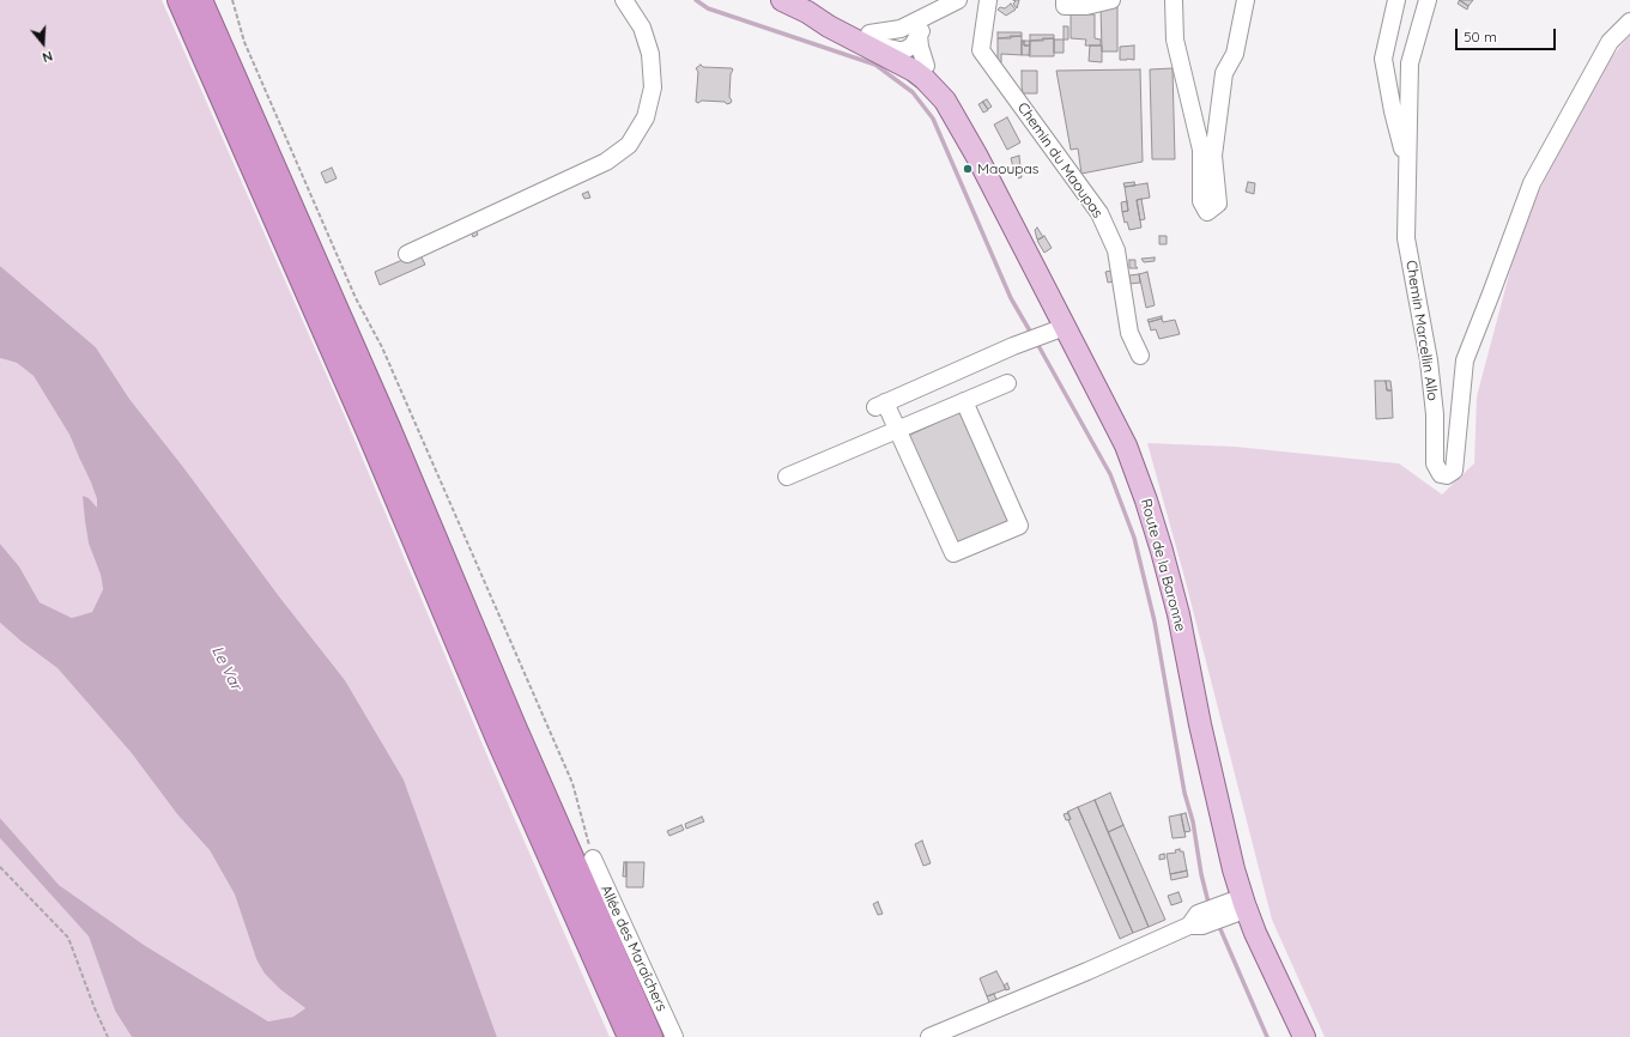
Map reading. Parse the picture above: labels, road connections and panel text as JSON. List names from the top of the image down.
{
  "streets": {
    "main road": ["Route de la Baronne"],
    "street": ["Chemin du Maoupas", "Chemin Marcellin Allo", "Allée des Maraîchers"]
  },
  "water": ["Le Var"],
  "places": ["Maoupas"],
  "scale_bar": "50 m",
  "north": "bottom"
}
